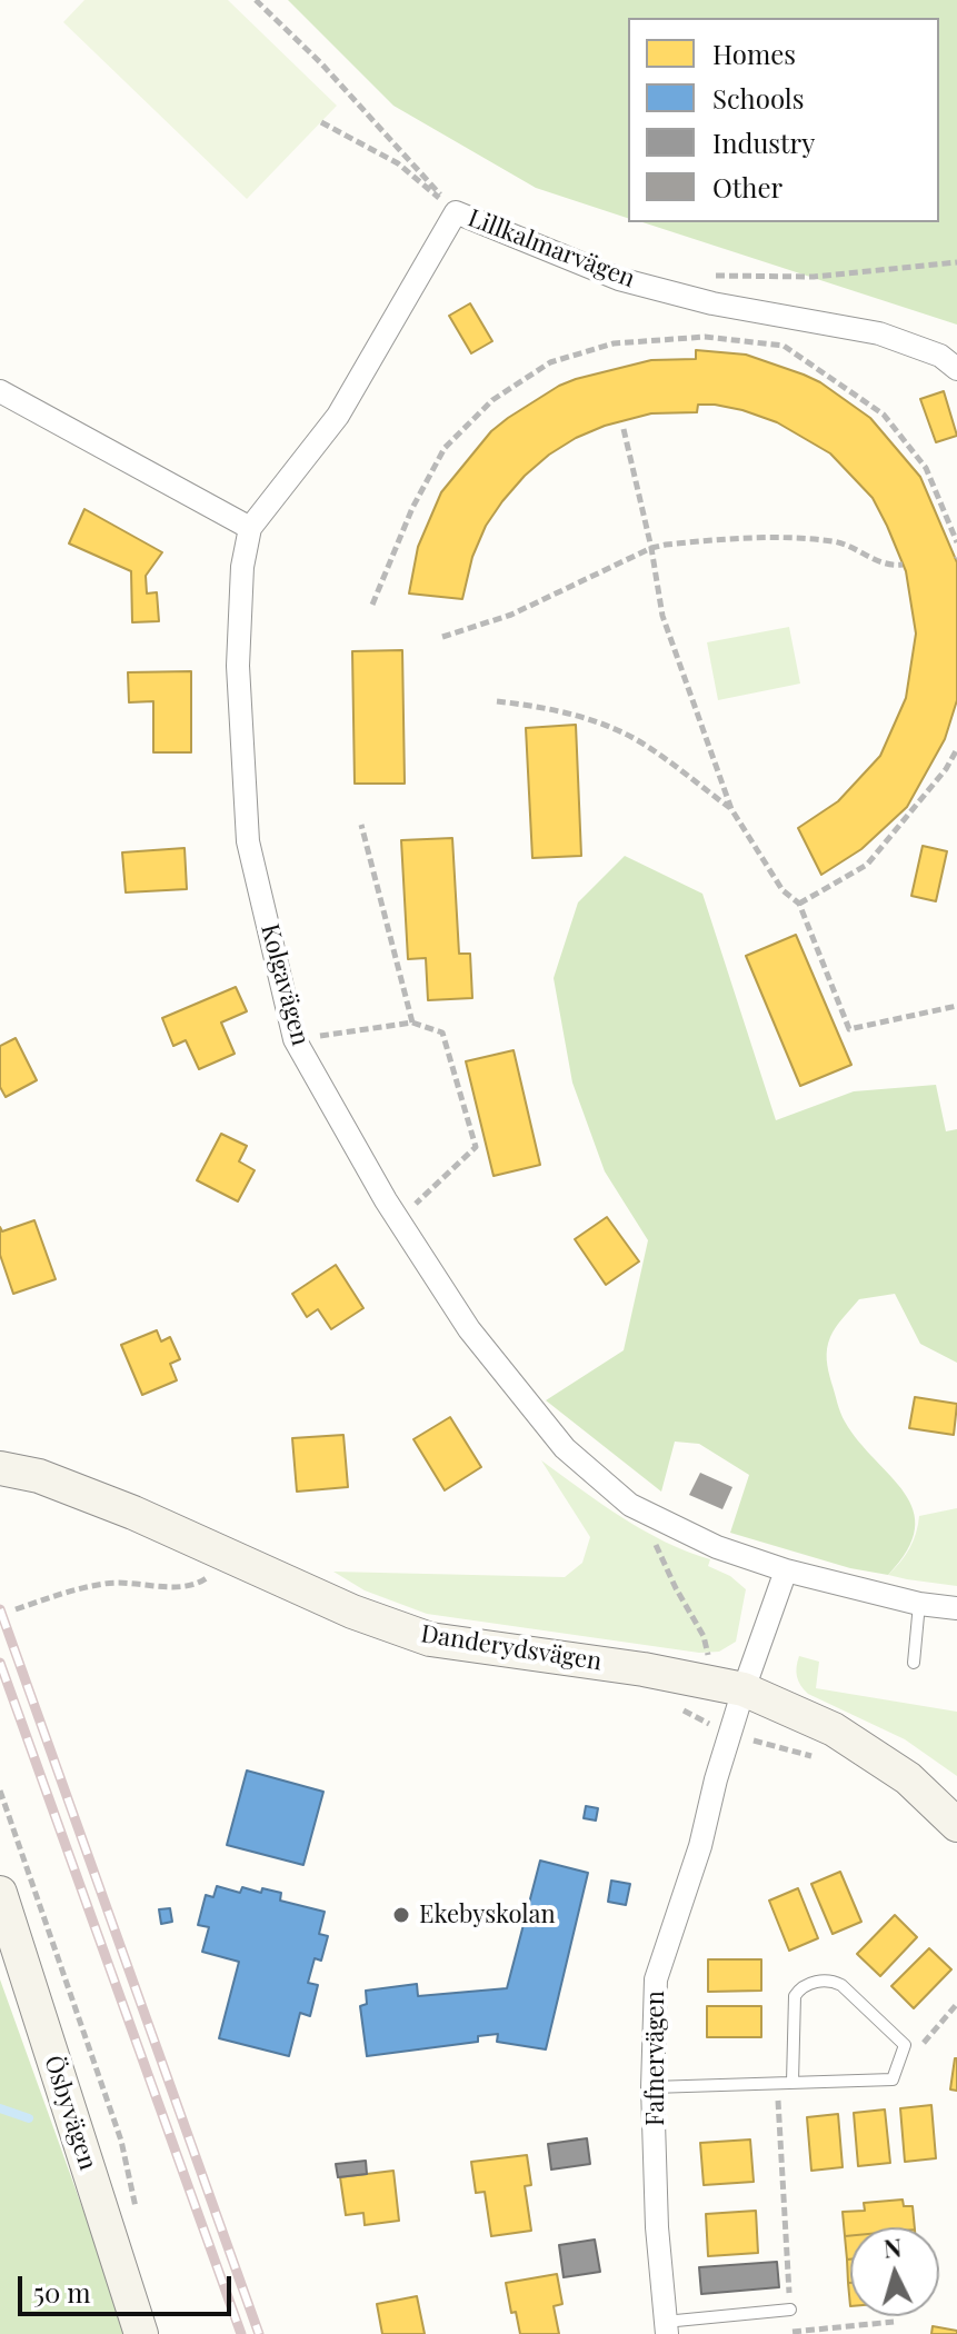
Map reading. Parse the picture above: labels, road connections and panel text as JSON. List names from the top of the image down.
{
  "streets": {
    "street": [
      "Lillkalmarvägen",
      "Kolgavägen",
      "Danderydsvägen",
      "Fafnervägen",
      "Ösbyvägen"
    ]
  },
  "crossings": [
    ["Lillkalmarvägen", "Kolgavägen"],
    ["Danderydsvägen", "Fafnervägen"]
  ],
  "places": ["Ekebyskolan"],
  "legend": [
    "Homes",
    "Schools",
    "Industry",
    "Other"
  ],
  "scale_bar": "50 m",
  "north": "top"
}
